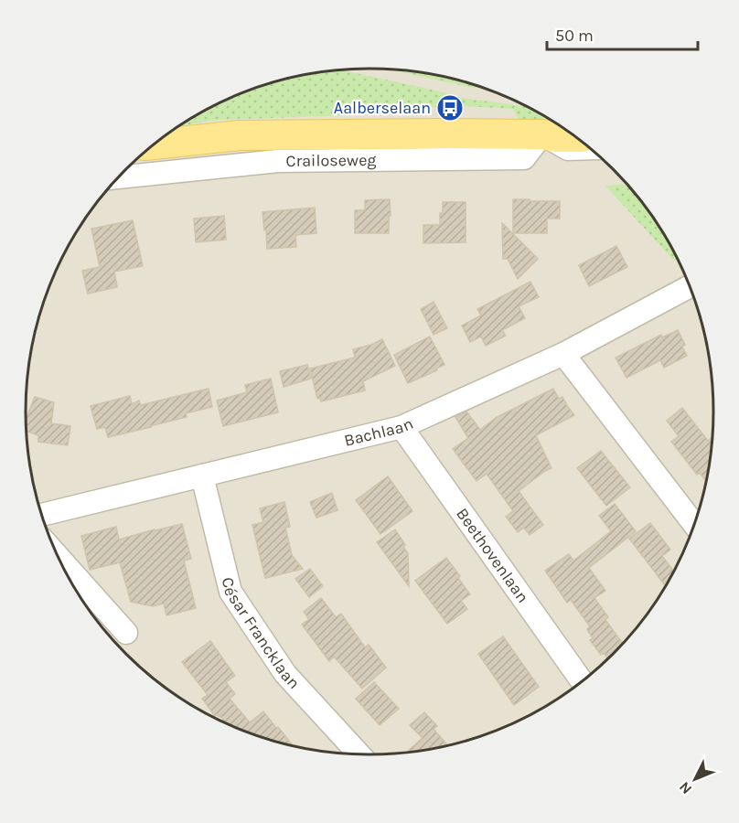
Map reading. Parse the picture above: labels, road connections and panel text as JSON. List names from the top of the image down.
{
  "streets": {
    "main road": ["Crailoseweg"],
    "street": ["Bachlaan", "Beethovenlaan", "César Francklaan"]
  },
  "crossings": [
    ["Bachlaan", "Beethovenlaan"],
    ["Bachlaan", "César Francklaan"]
  ],
  "places": {
    "bus stop": ["Aalberselaan"]
  },
  "scale_bar": "50 m",
  "north": "bottom left"
}
